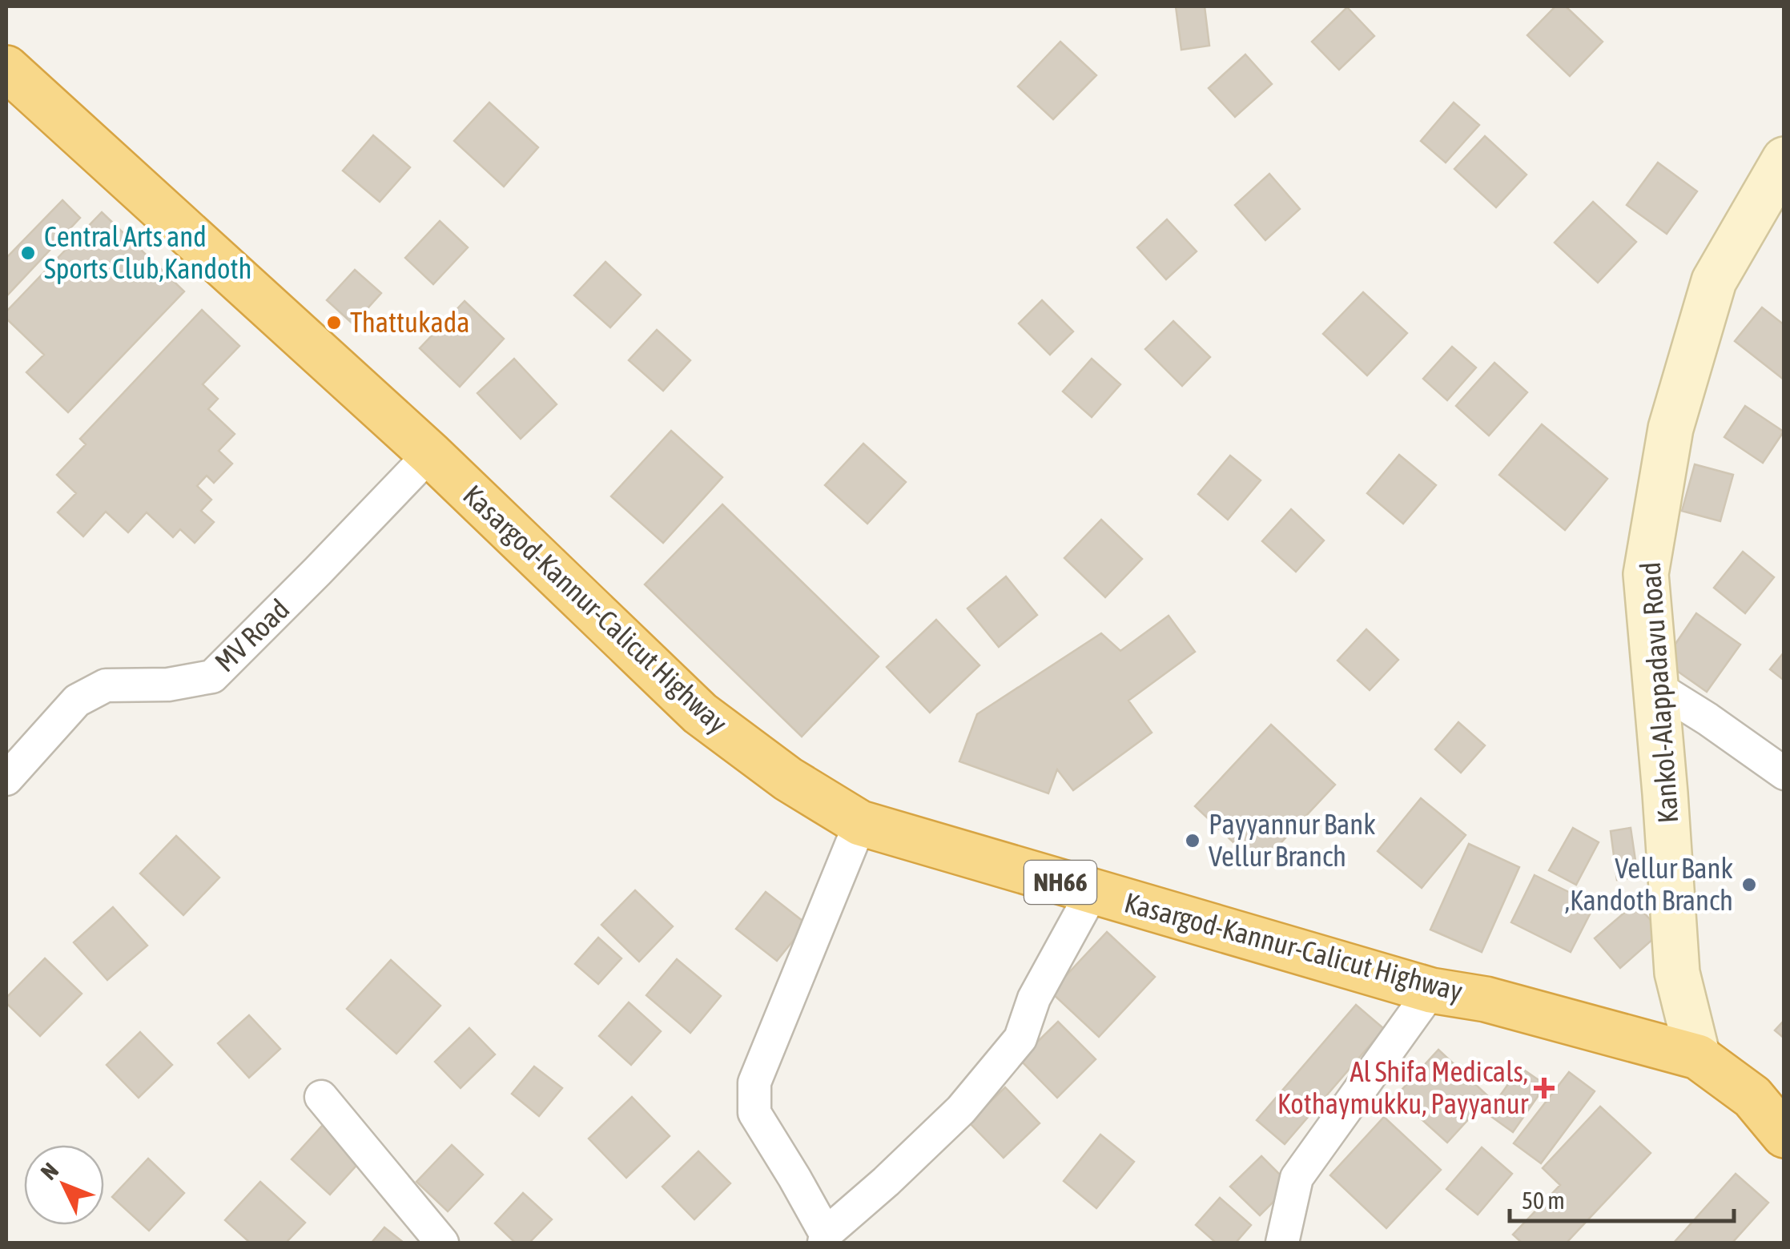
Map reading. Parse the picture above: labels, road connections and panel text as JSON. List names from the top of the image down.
{
  "streets": {
    "highway": ["Kasargod-Kannur-Calicut Highway", "NH66"],
    "main road": ["Kankol-Alappadavu Road"],
    "street": ["MV Road"]
  },
  "crossings": [
    ["Kasargod-Kannur-Calicut Highway", "MV Road"],
    ["Kasargod-Kannur-Calicut Highway", "Kankol-Alappadavu Road"]
  ],
  "places": {
    "other": [
      "Central Arts and Sports Club,Kandoth",
      "Thattukada",
      "Payyannur Bank Vellur Branch",
      "Vellur Bank ,Kandoth Branch"
    ],
    "health": ["Al Shifa Medicals, Kothaymukku, Payyanur"]
  },
  "scale_bar": "50 m",
  "north": "top left"
}
